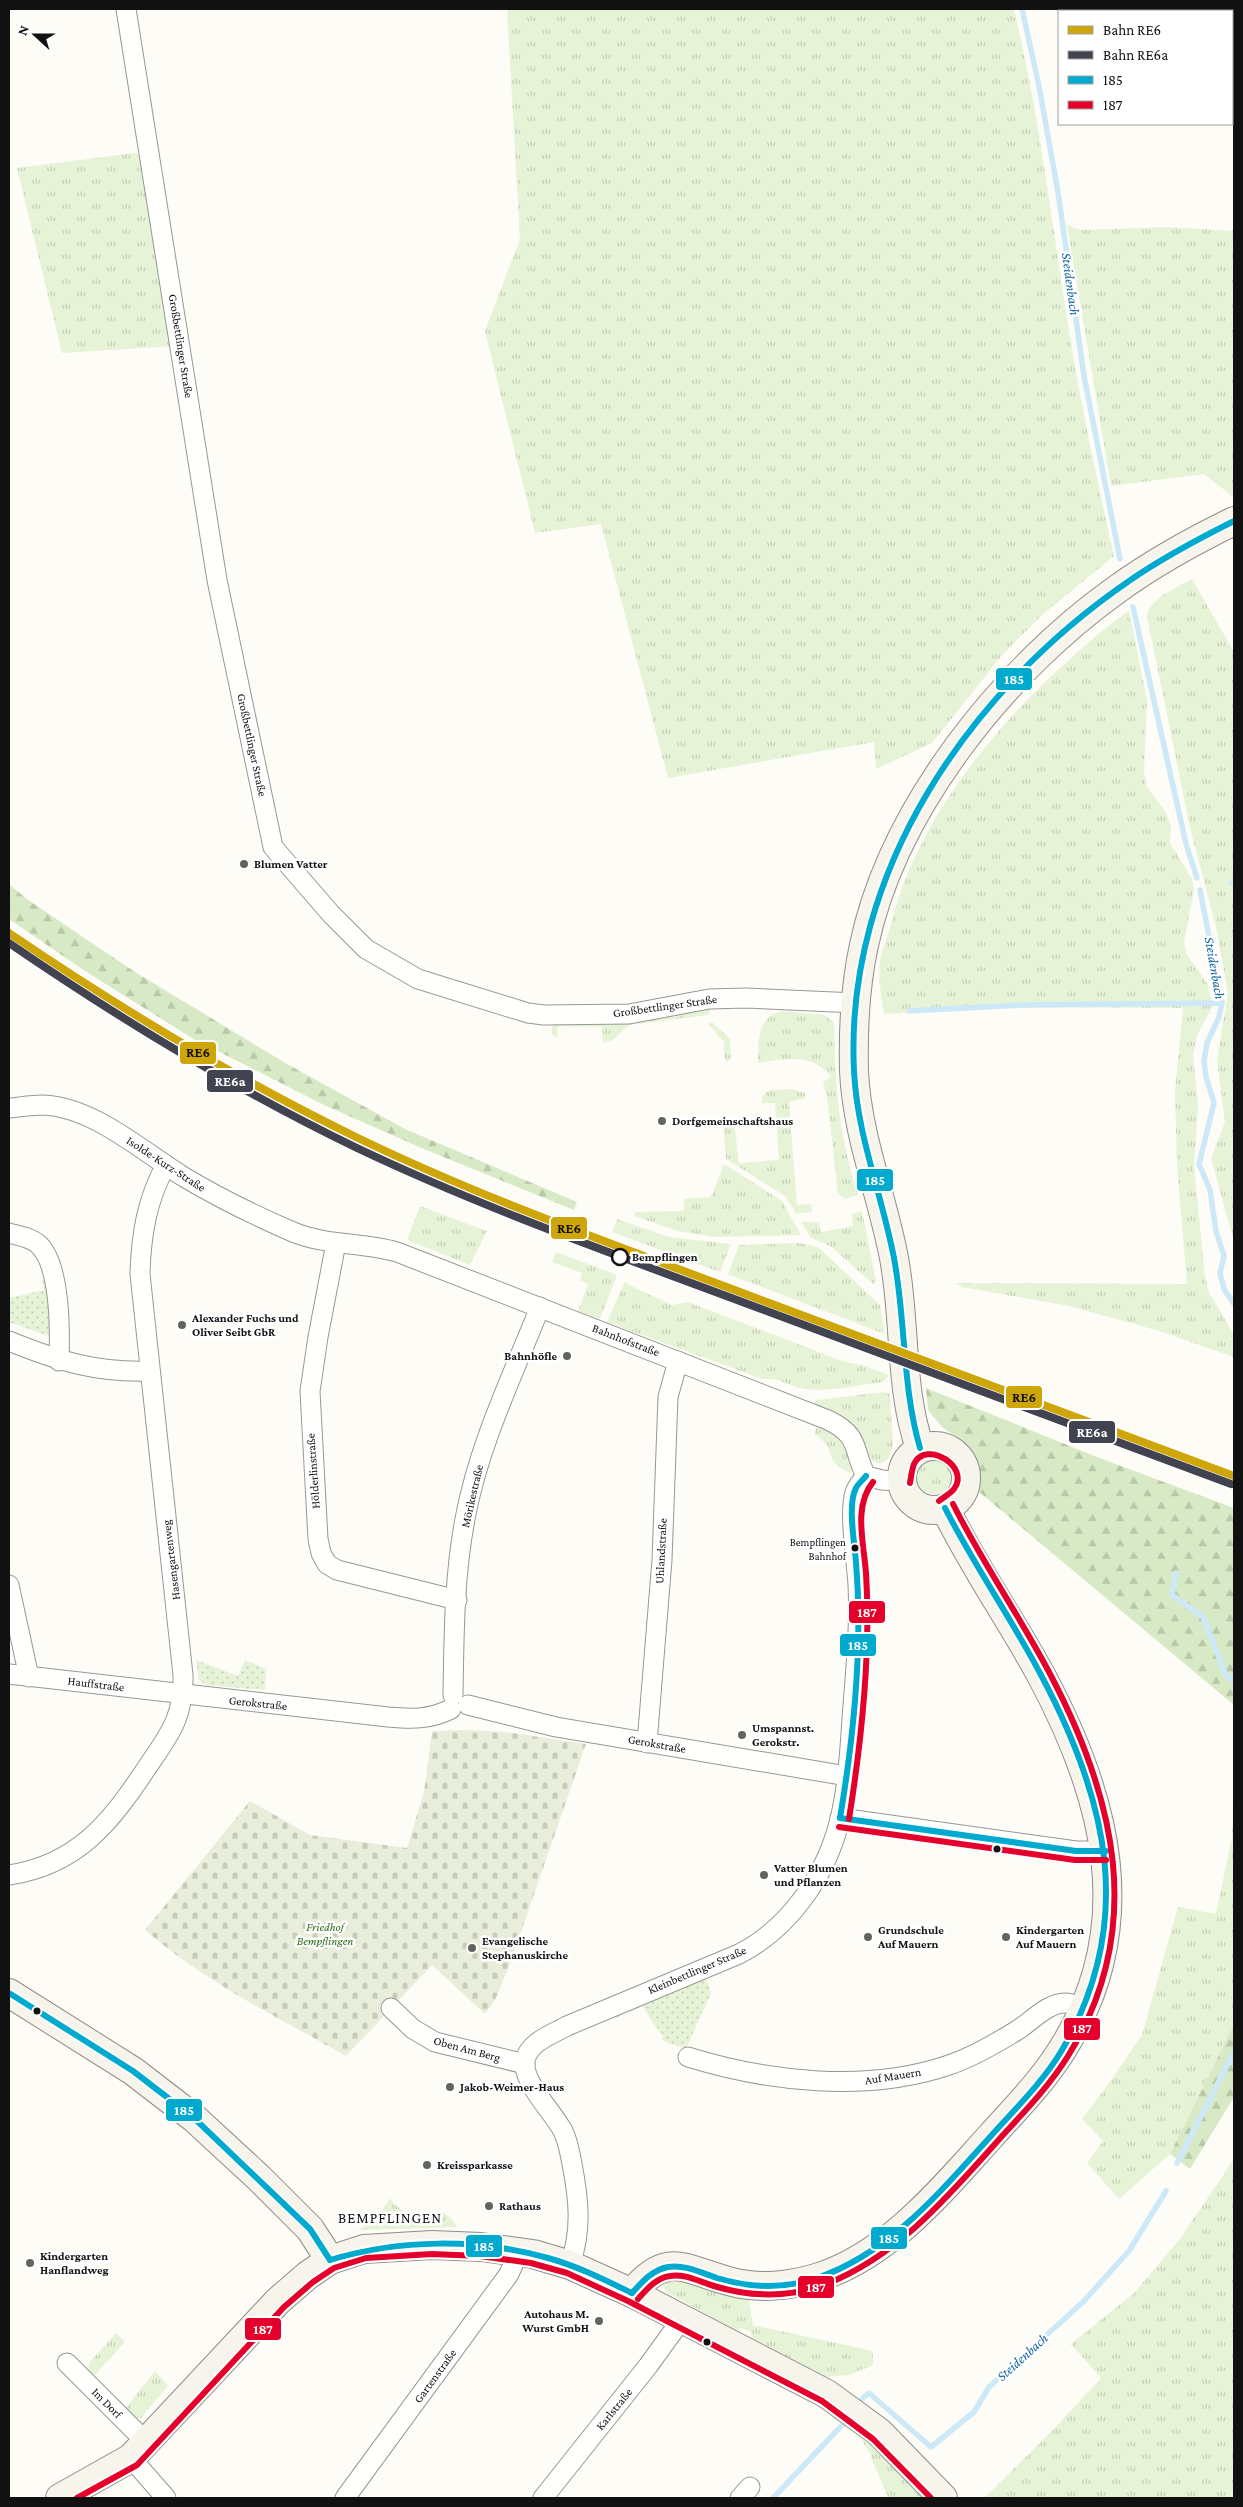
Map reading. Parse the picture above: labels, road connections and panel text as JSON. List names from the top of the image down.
{
  "streets": {
    "street": [
      "Großbettlinger Straße",
      "Isolde-Kurz-Straße",
      "Bahnhofstraße",
      "Hölderlinstraße",
      "Mörikestraße",
      "Uhlandstraße",
      "Hasengartenweg",
      "Hauffstraße",
      "Gerokstraße",
      "Kleinbettlinger Straße",
      "Oben Am Berg",
      "Auf Mauern",
      "Gartenstraße",
      "Im Dorf",
      "Karlstraße"
    ]
  },
  "crossings": [
    ["Isolde-Kurz-Straße", "Bahnhofstraße"],
    ["Isolde-Kurz-Straße", "Hölderlinstraße"],
    ["Isolde-Kurz-Straße", "Hasengartenweg"],
    ["Bahnhofstraße", "Hölderlinstraße"],
    ["Bahnhofstraße", "Mörikestraße"],
    ["Bahnhofstraße", "Uhlandstraße"],
    ["Bahnhofstraße", "Kleinbettlinger Straße"],
    ["Hölderlinstraße", "Mörikestraße"],
    ["Mörikestraße", "Gerokstraße"],
    ["Uhlandstraße", "Gerokstraße"],
    ["Hasengartenweg", "Hauffstraße"],
    ["Hasengartenweg", "Gerokstraße"],
    ["Hauffstraße", "Gerokstraße"],
    ["Gerokstraße", "Kleinbettlinger Straße"],
    ["Kleinbettlinger Straße", "Oben Am Berg"]
  ],
  "districts": ["BEMPFLINGEN"],
  "water": ["Steidenbach"],
  "parks": ["Friedhof Bempflingen"],
  "places": [
    "Blumen Vatter",
    "Dorfgemeinschaftshaus",
    "Bempflingen",
    "Alexander Fuchs und Oliver Seibt GbR",
    "Bahnhöfle",
    "Bempflingen Bahnhof",
    "Umspannst. Gerokstr.",
    "Vatter Blumen und Pflanzen",
    "Grundschule Auf Mauern",
    "Kindergarten Auf Mauern",
    "Evangelische Stephanuskirche",
    "Jakob-Weimer-Haus",
    "Kreissparkasse",
    "Rathaus",
    "Kindergarten Hanflandweg",
    "Autohaus M. Wurst GmbH"
  ],
  "lines": [
    "transit line 185",
    "rail line RE6",
    "rail line RE6a",
    "transit line 187"
  ],
  "legend": [
    "Bahn RE6",
    "Bahn RE6a",
    "185",
    "187"
  ],
  "north": "left"
}
